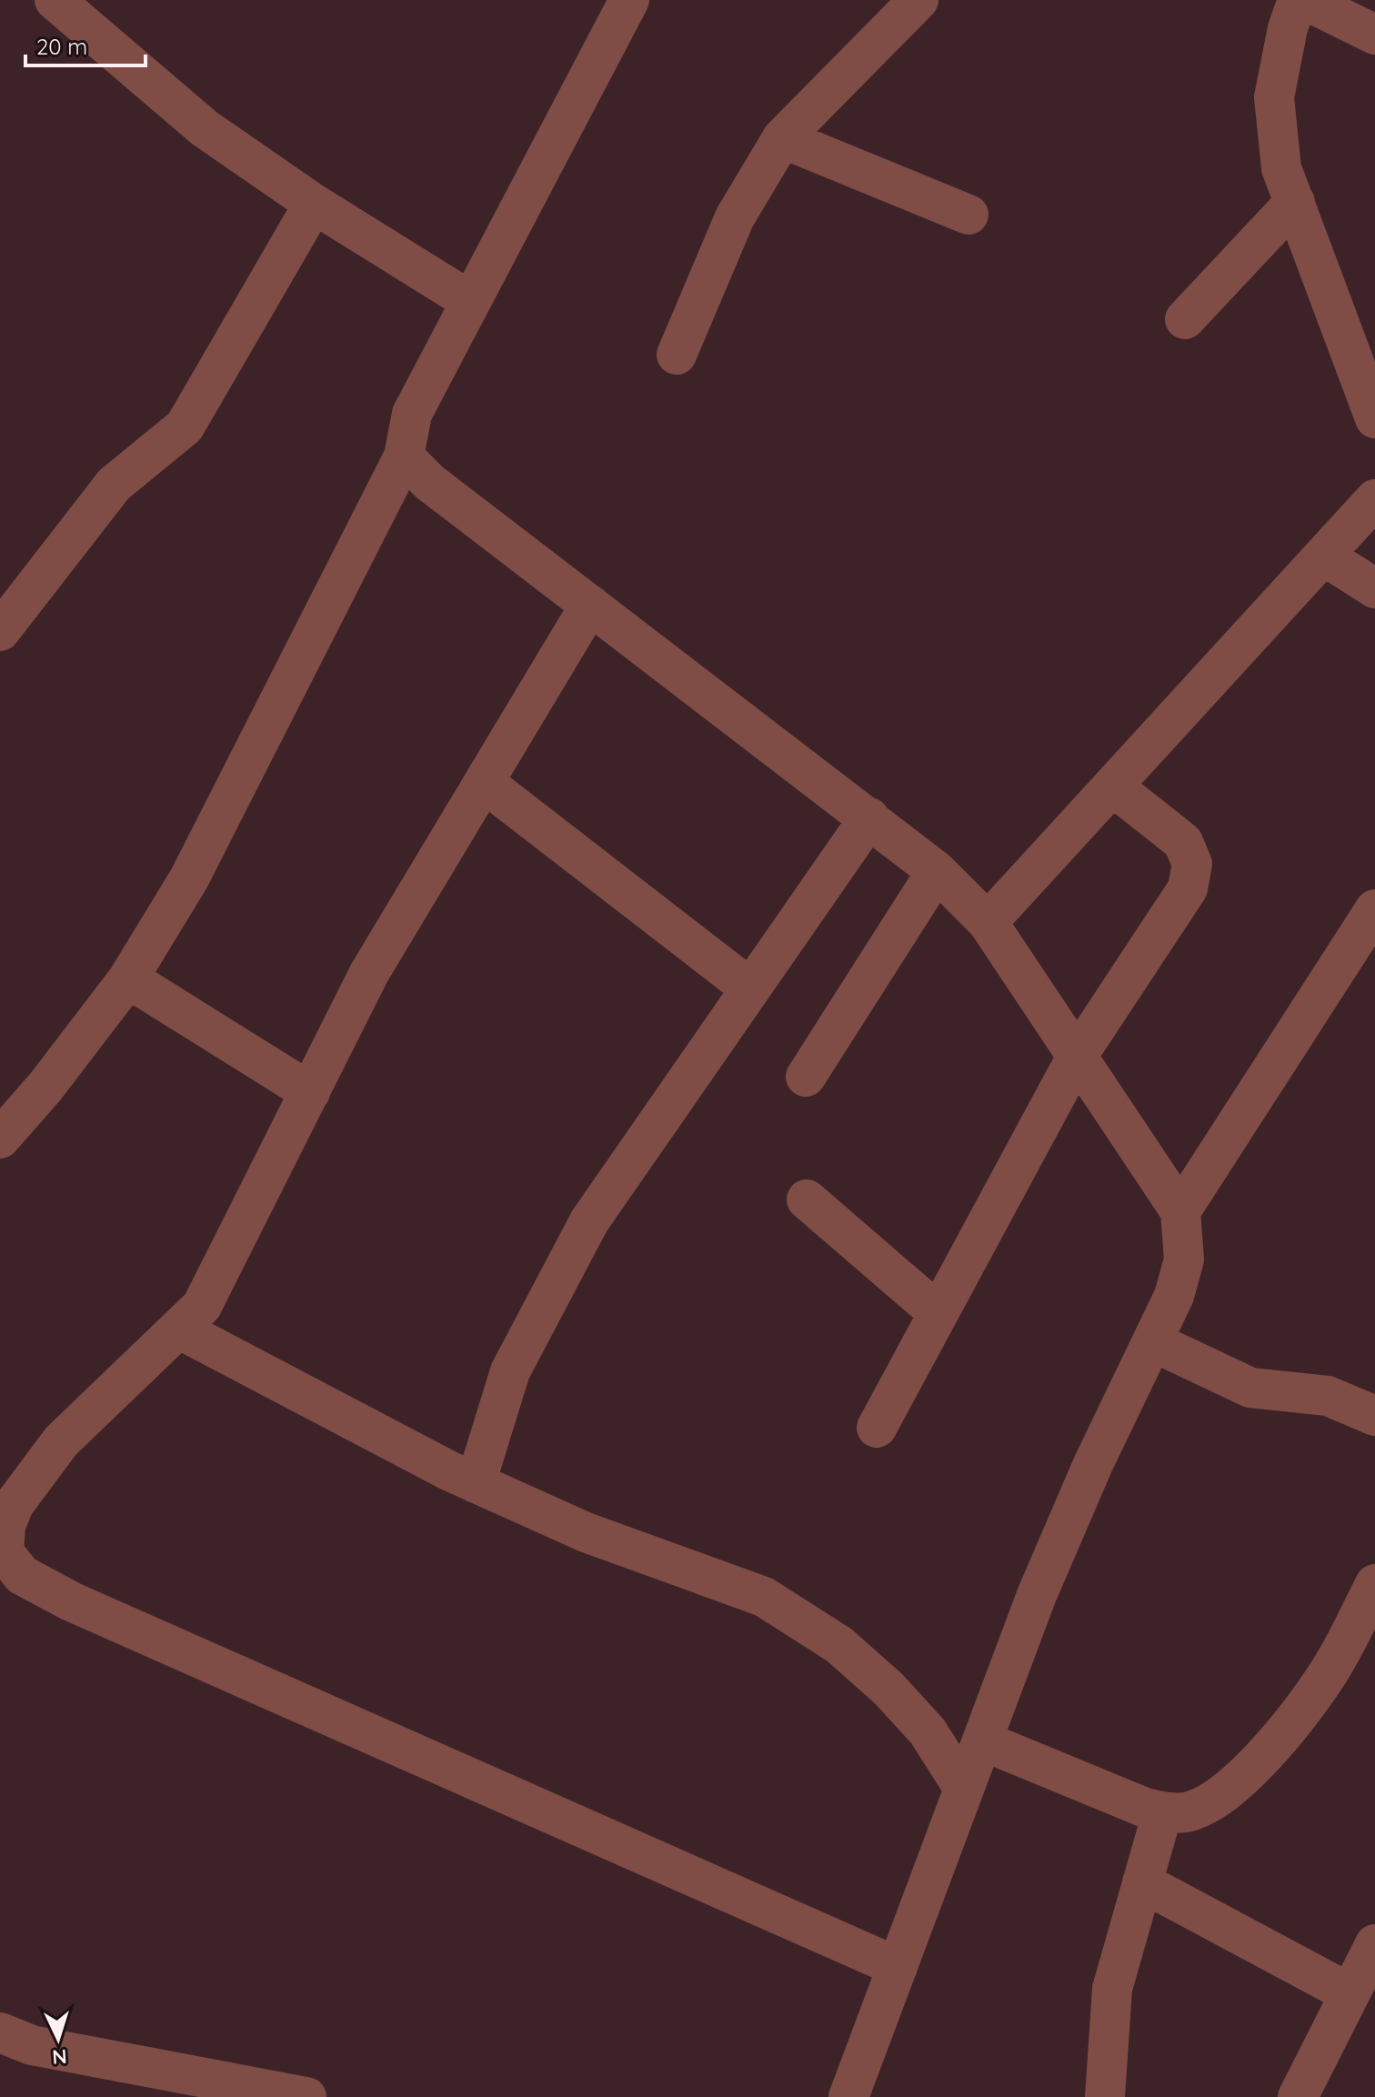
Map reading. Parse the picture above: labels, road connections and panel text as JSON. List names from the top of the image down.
{
  "scale_bar": "20 m",
  "north": "bottom"
}
